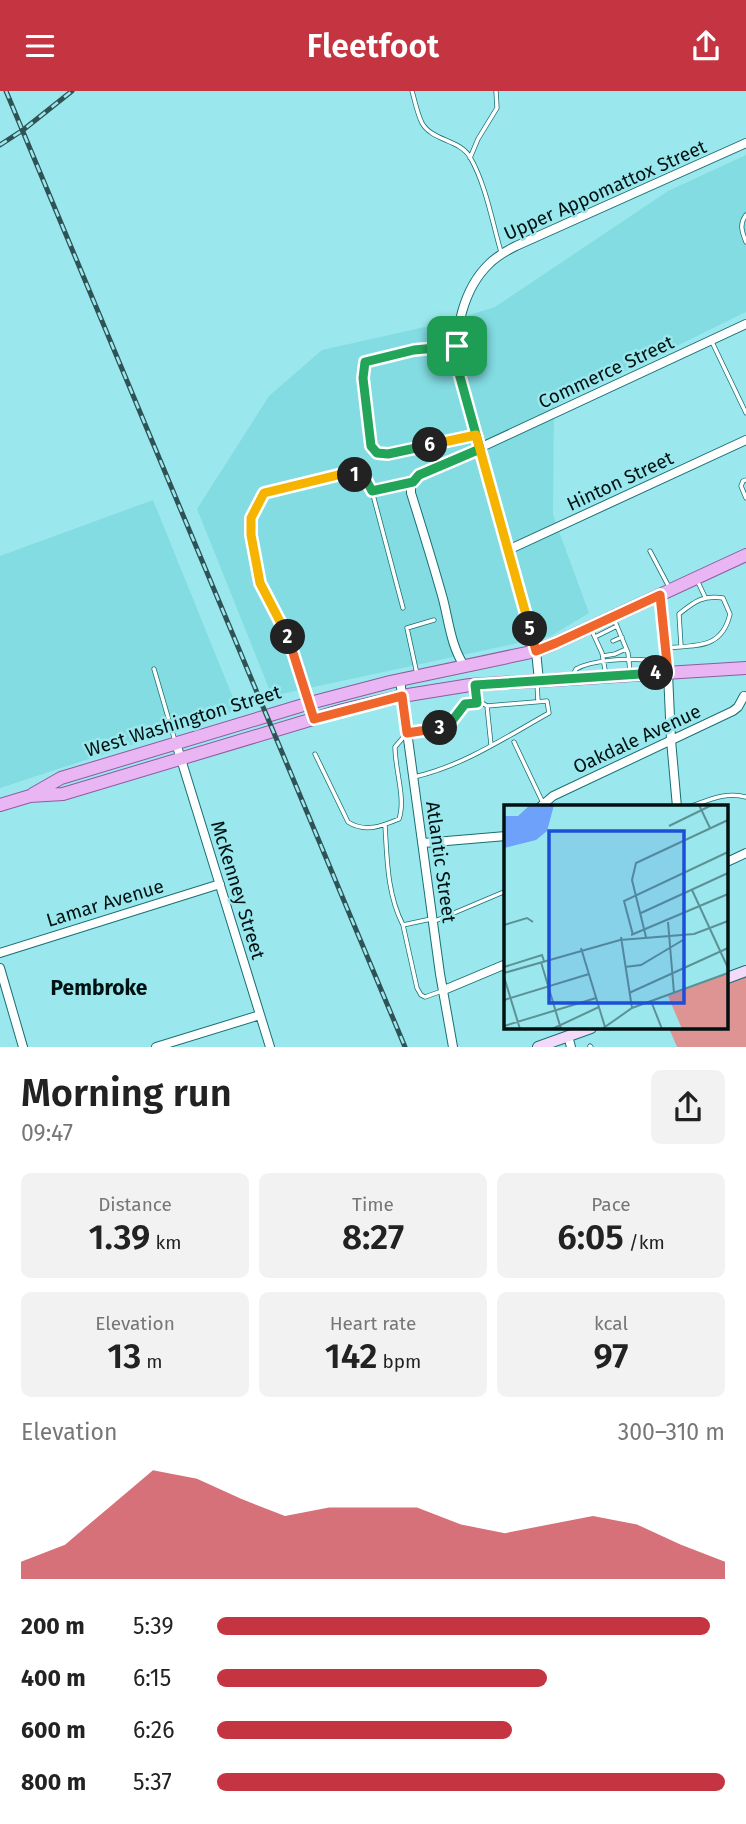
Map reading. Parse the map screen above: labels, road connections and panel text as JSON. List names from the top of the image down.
{
  "streets": {
    "main road": ["West Washington Street"],
    "street": [
      "Upper Appomattox Street",
      "Commerce Street",
      "Hinton Street",
      "Oakdale Avenue",
      "Atlantic Street",
      "McKenney Street",
      "Lamar Avenue"
    ]
  },
  "crossings": [
    ["West Washington Street", "Atlantic Street"],
    ["West Washington Street", "McKenney Street"],
    ["McKenney Street", "Lamar Avenue"]
  ],
  "districts": ["Pembroke"],
  "page": {
    "header": "Fleetfoot",
    "pins": [
      "6",
      "1",
      "5",
      "2",
      "4",
      "3"
    ],
    "heading": ["Morning run", "09:47"],
    "stats": [
      ["Distance", "1.39 km"],
      ["Time", "8:27"],
      ["Pace", "6:05 /km"],
      ["Elevation", "13 m"],
      ["Heart rate", "142 bpm"],
      ["kcal", "97"]
    ],
    "chart": ["Elevation", "300–310 m"],
    "list": [
      {
        "name": "200 m",
        "note": "5:39"
      },
      {
        "name": "400 m",
        "note": "6:15"
      },
      {
        "name": "600 m",
        "note": "6:26"
      },
      {
        "name": "800 m",
        "note": "5:37"
      }
    ]
  }
}
